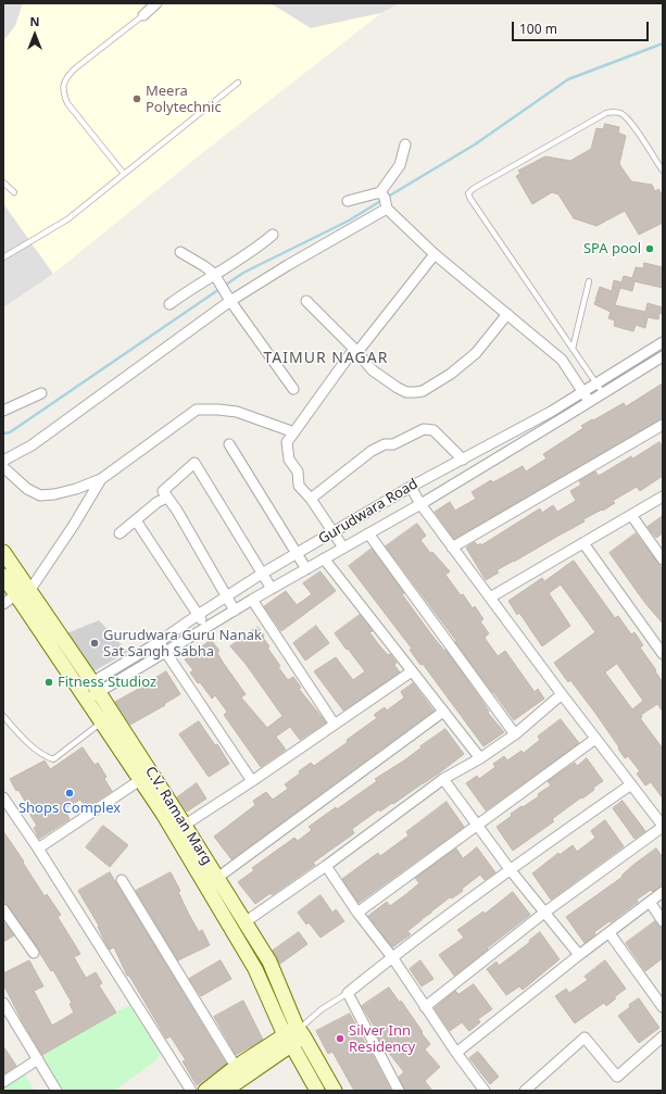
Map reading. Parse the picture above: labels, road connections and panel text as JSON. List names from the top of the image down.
{
  "streets": {
    "main road": ["C.V. Raman Marg"],
    "street": ["Gurudwara Road"]
  },
  "crossings": [
    ["Gurudwara Road", "C.V. Raman Marg"]
  ],
  "districts": ["TAIMUR NAGAR"],
  "places": [
    "Meera Polytechnic",
    "SPA pool",
    "Gurudwara Guru Nanak Sat Sangh Sabha",
    "Fitness Studioz",
    "Shops Complex",
    "Silver Inn Residency"
  ],
  "scale_bar": "100 m",
  "north": "top"
}
